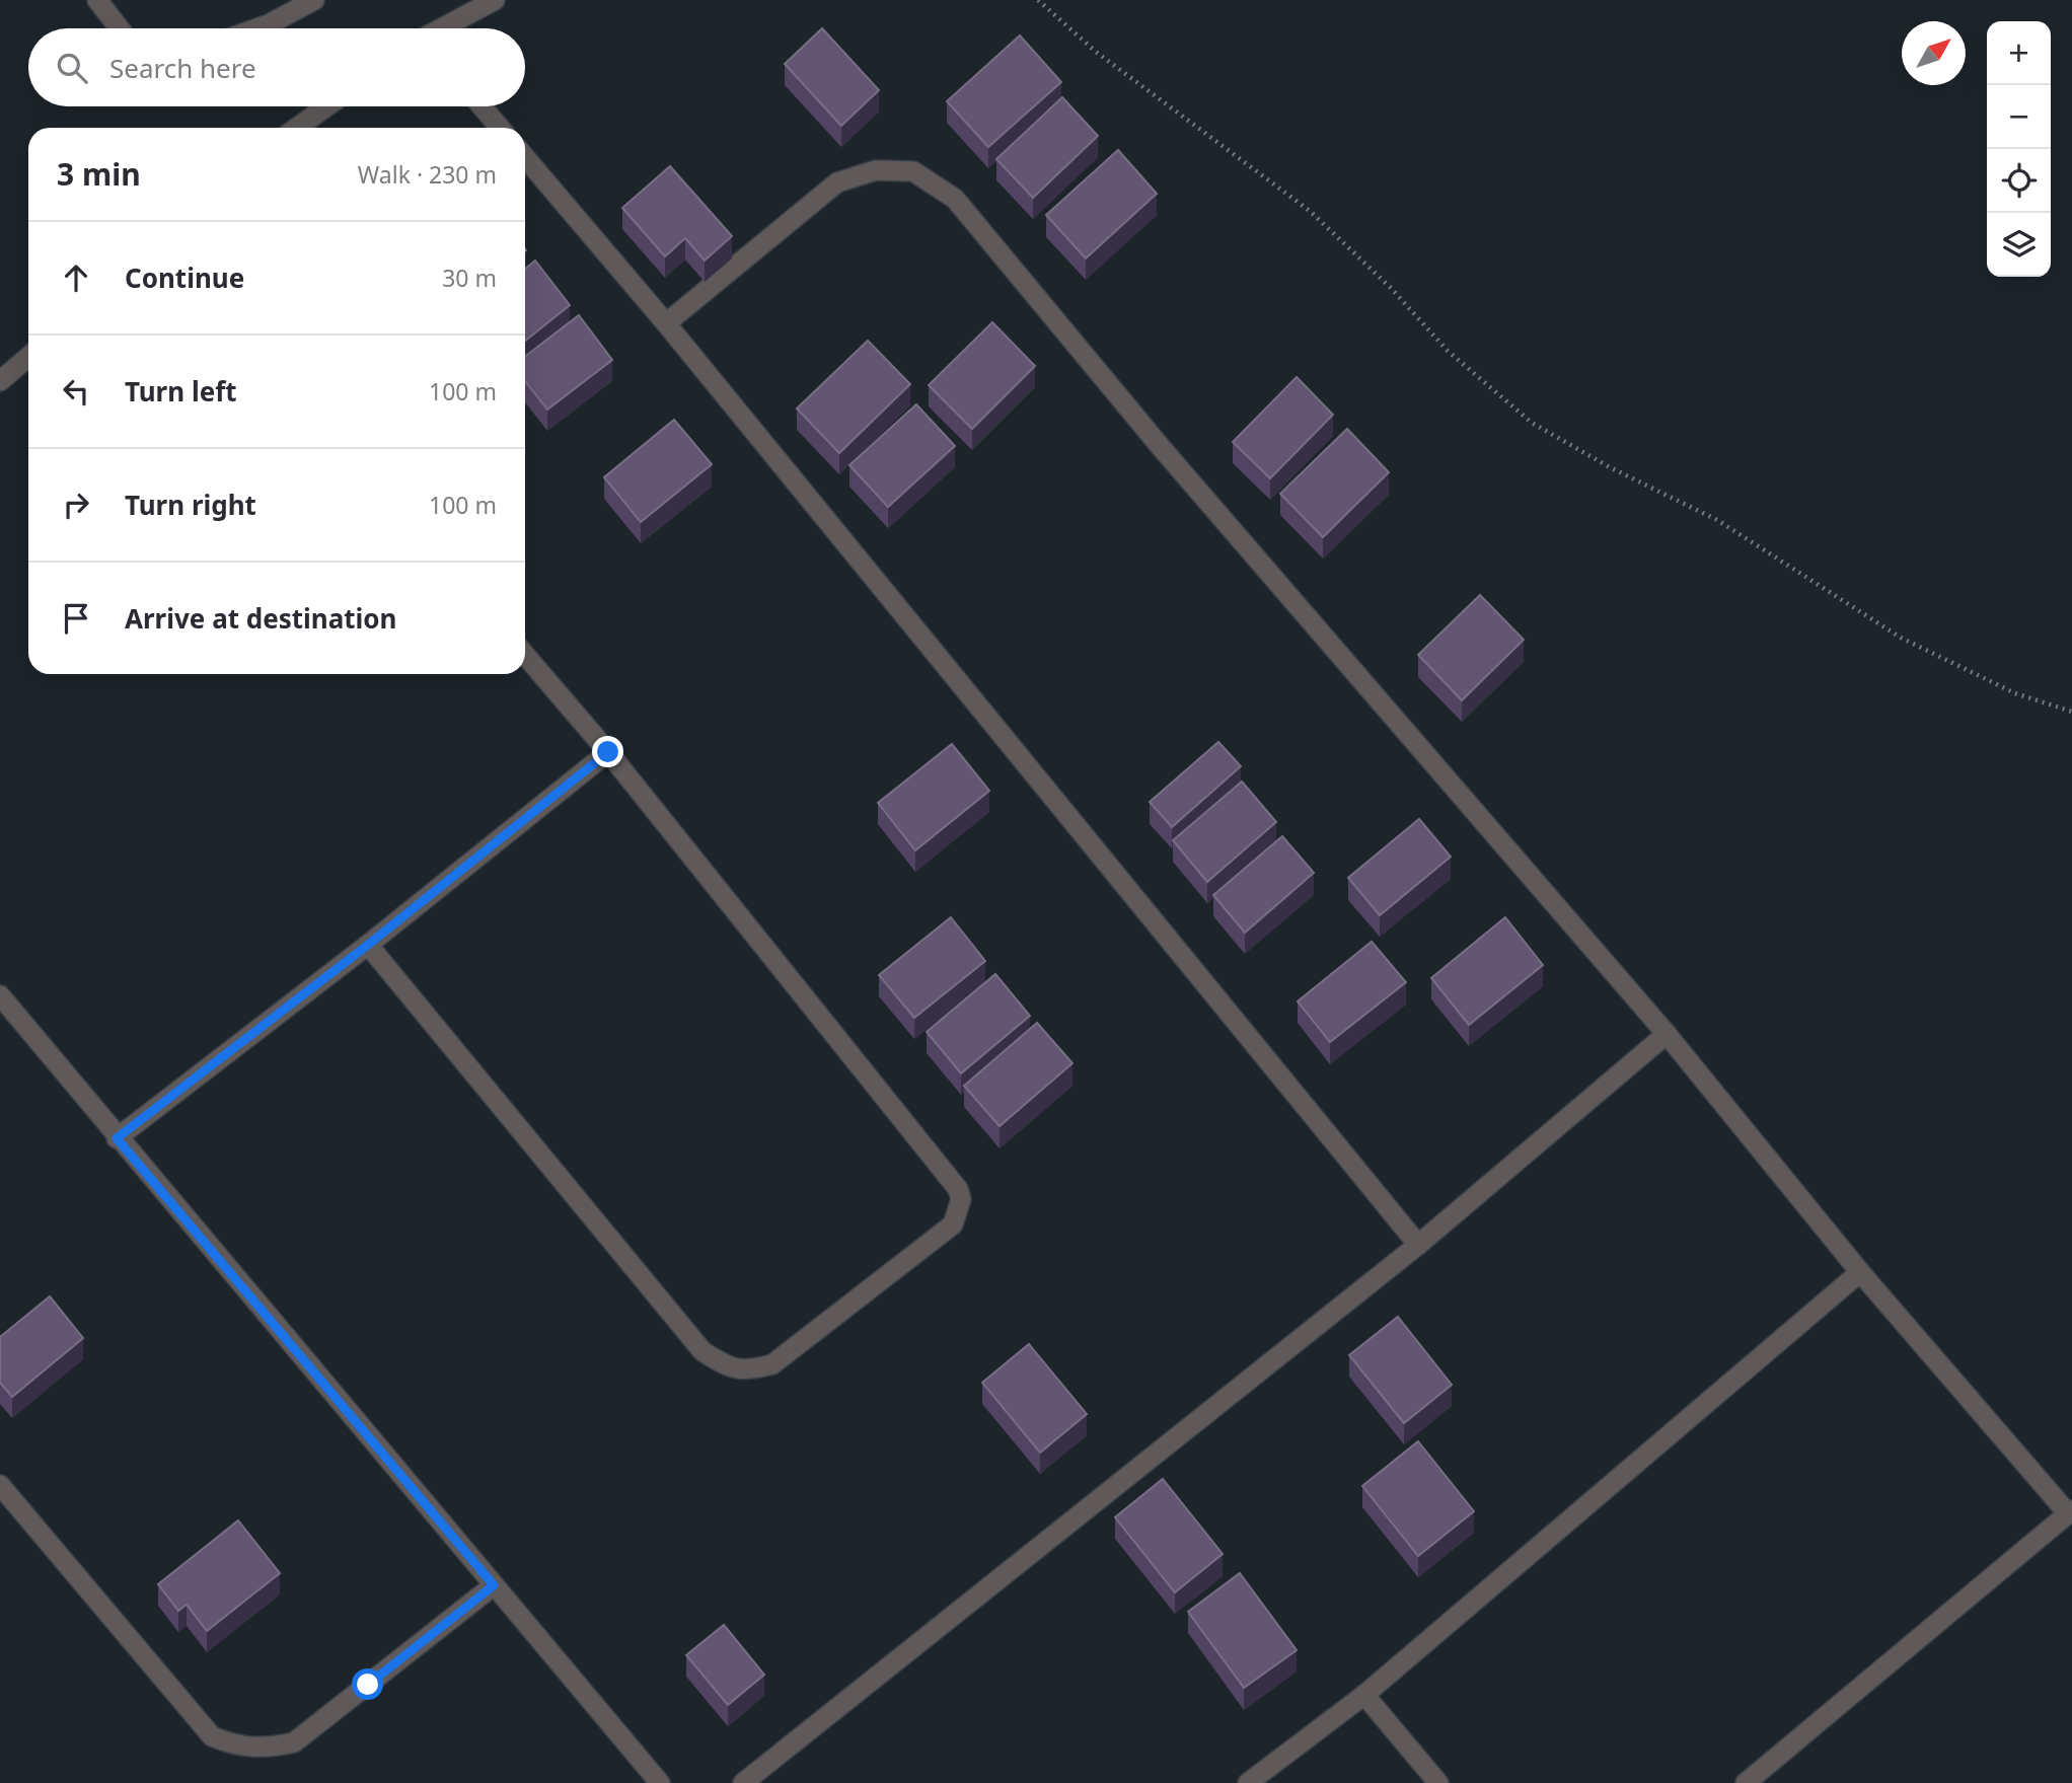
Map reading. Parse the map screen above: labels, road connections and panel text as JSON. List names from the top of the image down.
{
  "north": "top right",
  "page": {
    "map_buttons": ["+", "−"],
    "search": "Search here",
    "heading": ["3 min", "Walk · 230 m"],
    "list": [
      ["Continue", "30 m"],
      ["Turn left", "100 m"],
      ["Turn right", "100 m"],
      "Arrive at destination"
    ]
  }
}
